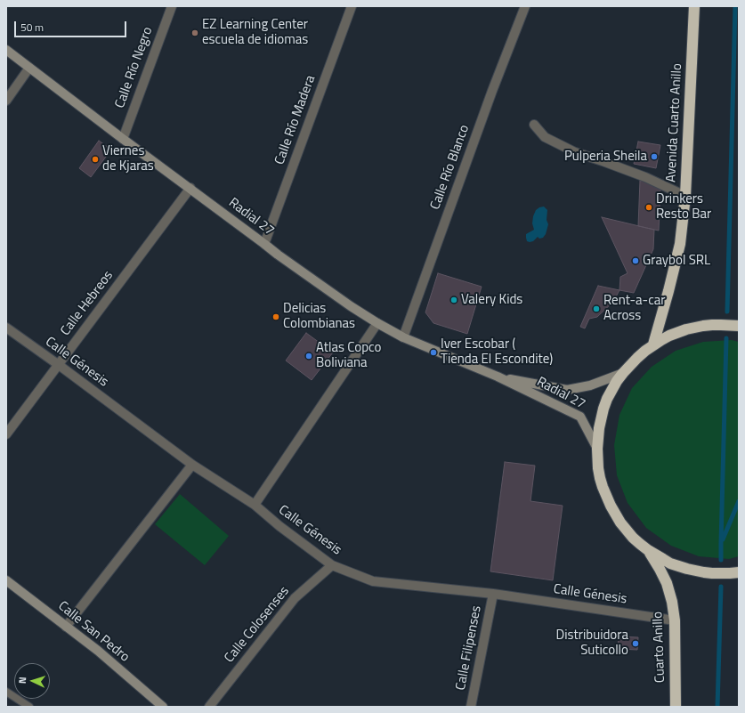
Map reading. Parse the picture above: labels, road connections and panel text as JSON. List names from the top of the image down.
{
  "streets": {
    "highway": ["Avenida Cuarto Anillo", "Cuarto Anillo"],
    "street": [
      "Calle Río Negro",
      "Calle Río Madera",
      "Calle Río Blanco",
      "Radial 27",
      "Calle Hebreos",
      "Calle Génesis",
      "Calle Colosenses",
      "Calle San Pedro",
      "Calle Filipenses"
    ]
  },
  "crossings": [
    ["Calle Río Negro", "Radial 27"],
    ["Calle Río Madera", "Radial 27"],
    ["Calle Río Blanco", "Radial 27"],
    ["Radial 27", "Calle Hebreos"],
    ["Calle Hebreos", "Calle Génesis"],
    ["Calle Génesis", "Calle Colosenses"],
    ["Calle Génesis", "Cuarto Anillo"],
    ["Calle Génesis", "Calle Filipenses"]
  ],
  "places": [
    "EZ Learning Center escuela de idiomas",
    "Pulperia Sheila",
    "Viernes de Kjaras",
    "Drinkers Resto Bar",
    "Graybol SRL",
    "Valery Kids",
    "Rent-a-car Across",
    "Delicias Colombianas",
    "Iver Escobar ( Tienda El Escondite)",
    "Atlas Copco Boliviana",
    "Distribuidora Suticollo"
  ],
  "scale_bar": "50 m",
  "north": "left"
}
